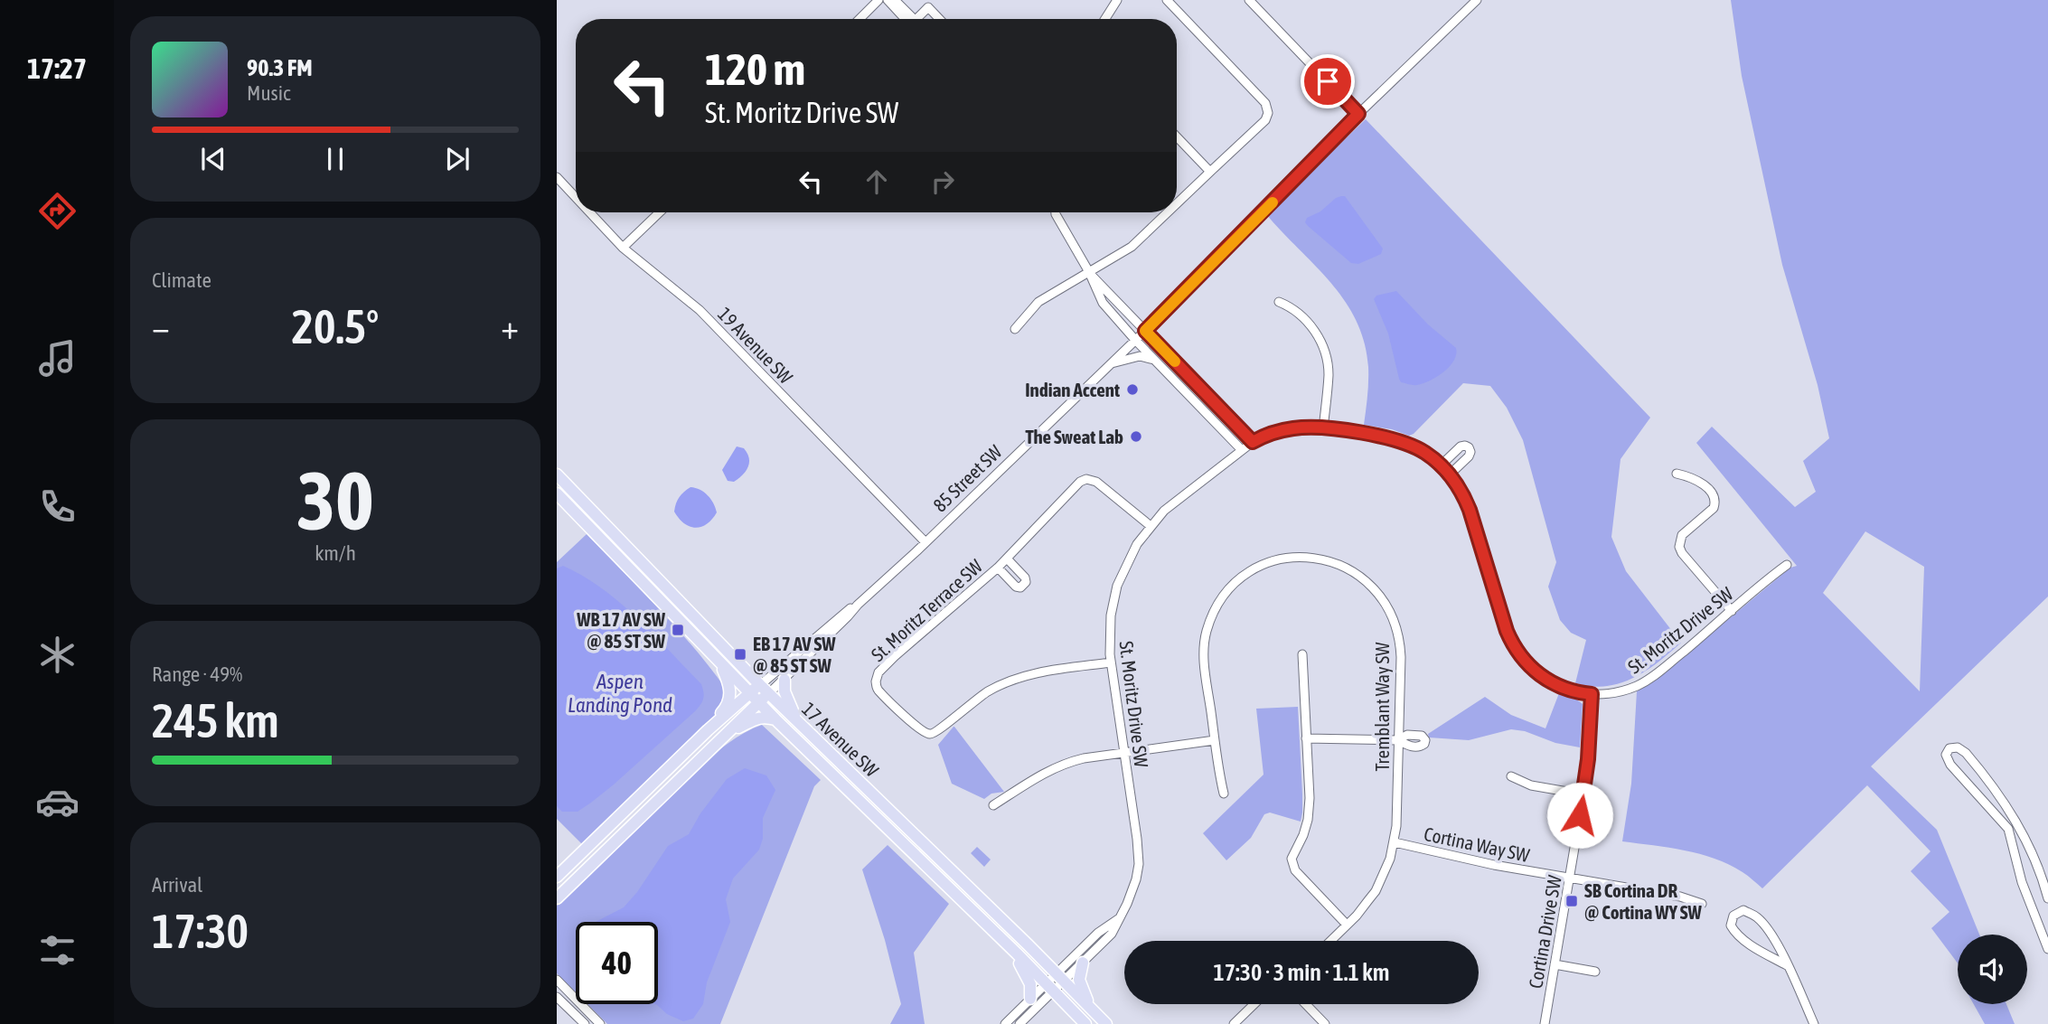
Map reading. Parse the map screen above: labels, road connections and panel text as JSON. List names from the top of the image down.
{
  "streets": {
    "main road": ["85 Street SW", "17 Avenue SW"],
    "street": [
      "19 Avenue SW",
      "St. Moritz Terrace SW",
      "St. Moritz Drive SW",
      "Tremblant Way SW",
      "Cortina Way SW",
      "Cortina Drive SW"
    ]
  },
  "crossings": [
    ["19 Avenue SW", "85 Street SW"],
    ["85 Street SW", "17 Avenue SW"],
    ["St. Moritz Terrace SW", "St. Moritz Drive SW"],
    ["St. Moritz Drive SW", "17 Avenue SW"],
    ["St. Moritz Drive SW", "Cortina Drive SW"],
    ["Tremblant Way SW", "Cortina Way SW"],
    ["Cortina Way SW", "Cortina Drive SW"]
  ],
  "water": ["Aspen Landing Pond"],
  "places": {
    "other": ["Indian Accent", "The Sweat Lab"],
    "transit": ["WB 17 AV SW @ 85 ST SW", "EB 17 AV SW @ 85 ST SW", "SB Cortina DR @ Cortina WY SW"]
  },
  "page": {
    "tabs": "17:27",
    "turn": ["120 m", "St. Moritz Drive SW"],
    "song": ["90.3 FM", "Music"],
    "tile": [
      "Climate",
      ["30", "km/h"],
      ["Range · 49%", "245 km"],
      ["Arrival", "17:30"]
    ],
    "heat": ["−", "20.5°", "+"],
    "limit": "40",
    "trip": "17:30 · 3 min · 1.1 km"
  }
}
